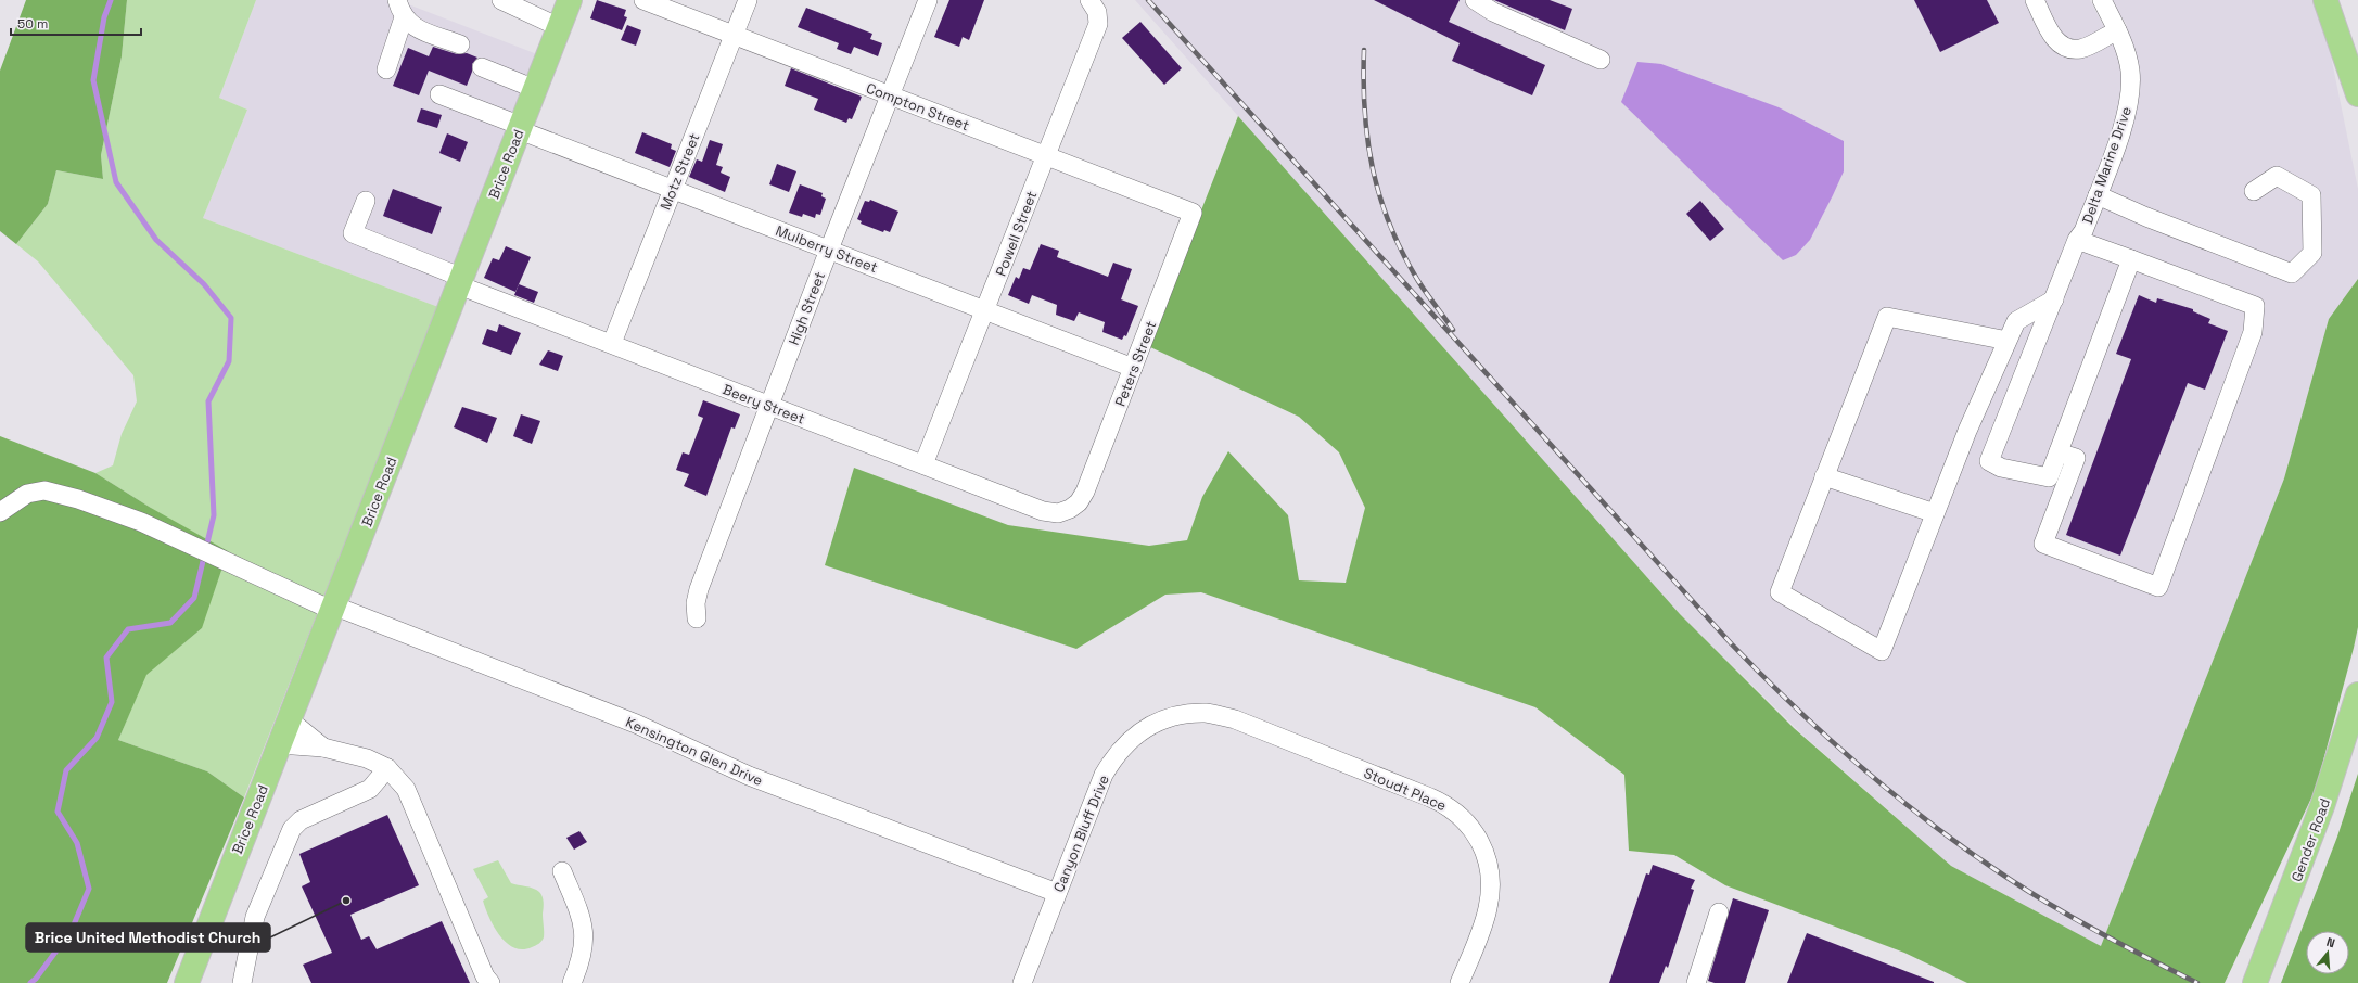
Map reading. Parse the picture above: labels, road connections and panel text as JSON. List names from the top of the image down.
{
  "streets": {
    "main road": ["Brice Road", "Gender Road"],
    "street": [
      "Compton Street",
      "Delta Marine Drive",
      "Motz Street",
      "Powell Street",
      "Mulberry Street",
      "High Street",
      "Peters Street",
      "Beery Street",
      "Kensington Glen Drive",
      "Stoudt Place",
      "Canyon Bluff Drive"
    ]
  },
  "crossings": [
    ["Compton Street", "Motz Street"],
    ["Compton Street", "Powell Street"],
    ["Compton Street", "High Street"],
    ["Compton Street", "Peters Street"],
    ["Brice Road", "Mulberry Street"],
    ["Brice Road", "Beery Street"],
    ["Brice Road", "Kensington Glen Drive"],
    ["Motz Street", "Mulberry Street"],
    ["Motz Street", "Beery Street"],
    ["Powell Street", "Mulberry Street"],
    ["Powell Street", "Beery Street"],
    ["Mulberry Street", "High Street"],
    ["Mulberry Street", "Peters Street"],
    ["High Street", "Beery Street"],
    ["Peters Street", "Beery Street"],
    ["Kensington Glen Drive", "Canyon Bluff Drive"],
    ["Stoudt Place", "Canyon Bluff Drive"]
  ],
  "places": ["Brice United Methodist Church"],
  "scale_bar": "50 m",
  "north": "top"
}
